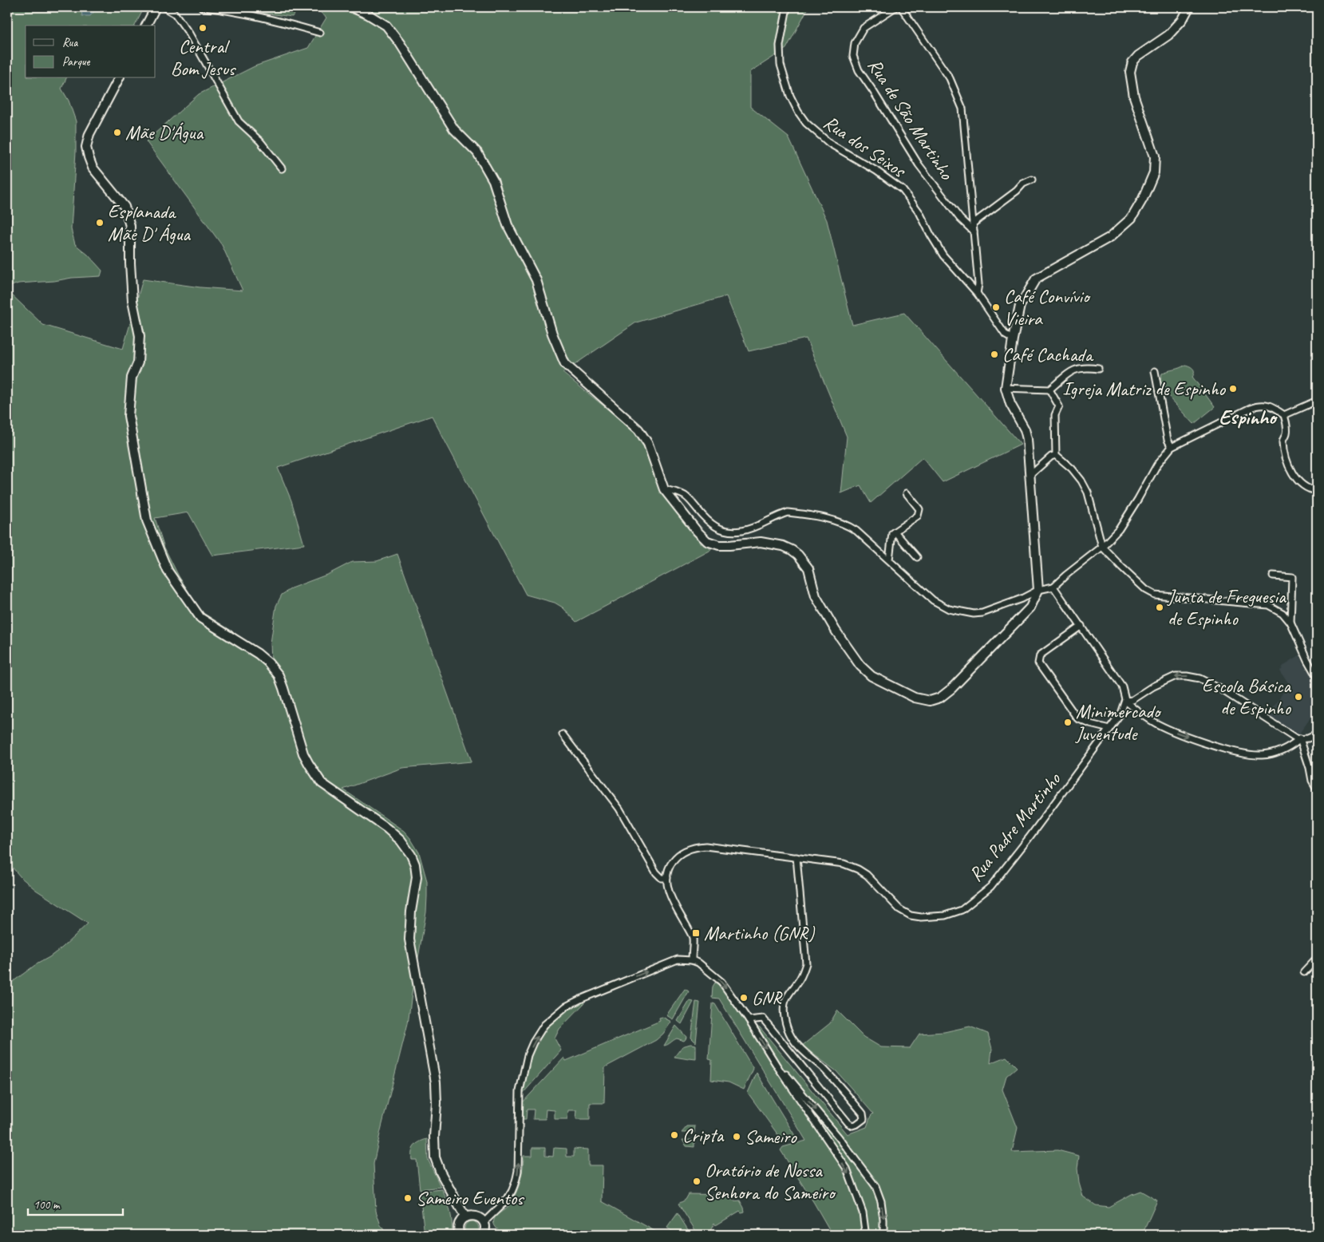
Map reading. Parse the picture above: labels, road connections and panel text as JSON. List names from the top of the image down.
{
  "streets": {
    "street": ["Rua de São Martinho", "Rua dos Seixos", "Rua Padre Martinho"]
  },
  "crossings": [
    ["Rua de São Martinho", "Rua dos Seixos"]
  ],
  "districts": ["Espinho"],
  "places": {
    "other": [
      "Central Bom Jesus",
      "Mãe D'Água",
      "Esplanada Mãe D' Água",
      "Café Convívio Vieira",
      "Café Cachada",
      "Igreja Matriz de Espinho",
      "Junta de Freguesia de Espinho",
      "Escola Básica de Espinho",
      "Minimercado Juventude",
      "GNR",
      "Cripta",
      "Sameiro",
      "Oratório de Nossa Senhora do Sameiro",
      "Sameiro Eventos"
    ],
    "transit": ["Martinho (GNR)"]
  },
  "legend": ["Rua", "Parque"],
  "scale_bar": "100 m"
}
